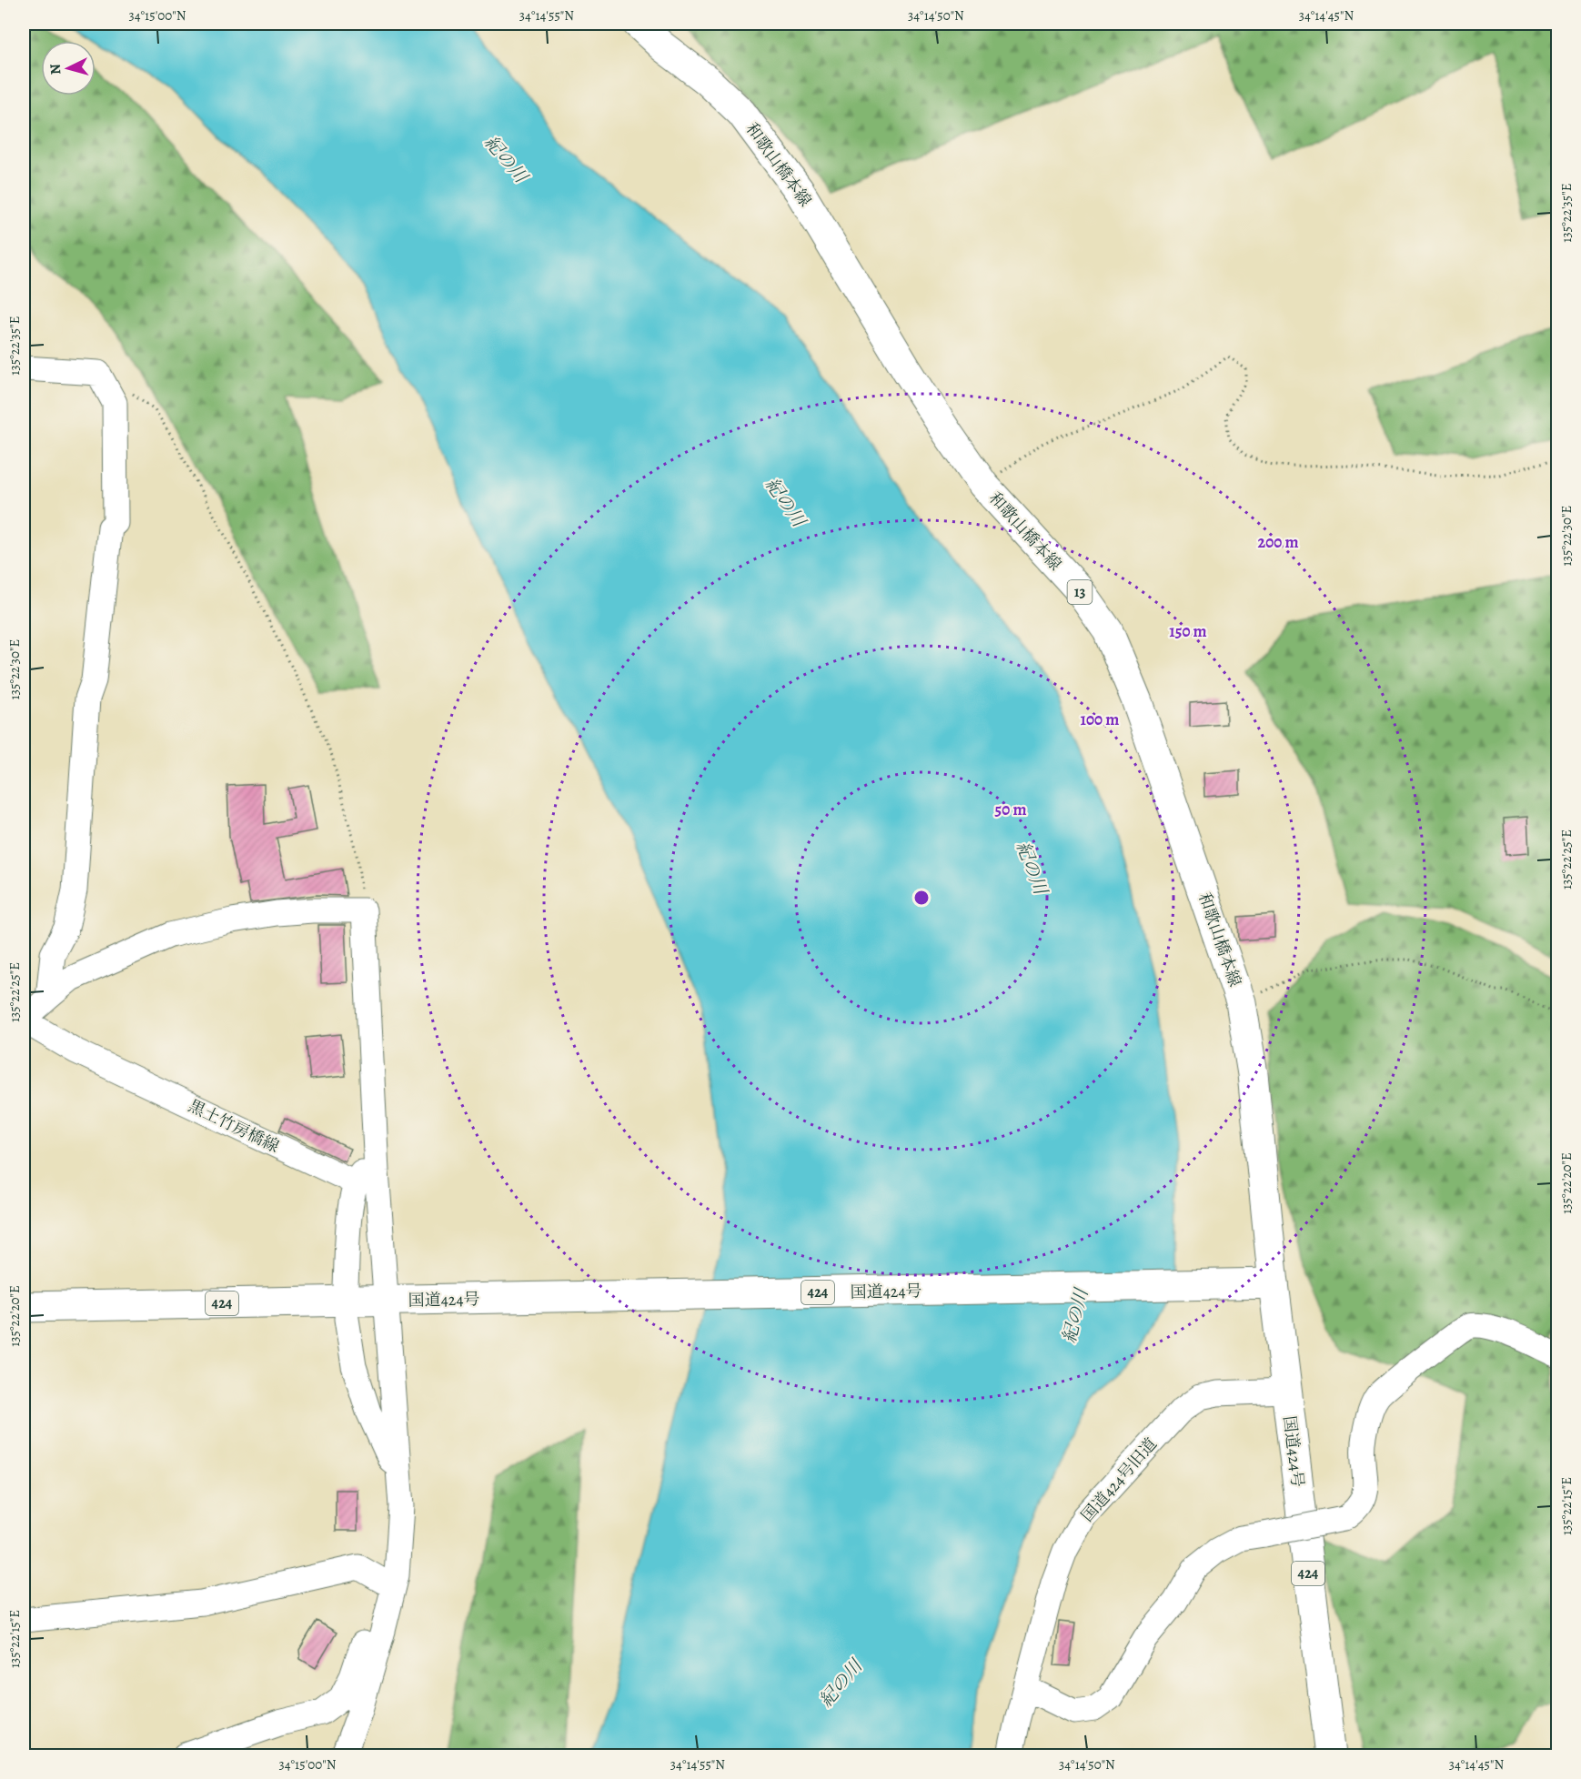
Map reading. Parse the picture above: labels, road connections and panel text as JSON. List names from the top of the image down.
{
  "streets": {
    "main road": [
      "和歌山橋本線",
      "13",
      "国道424号",
      "424"
    ],
    "street": ["黒土竹房橋線", "国道424号旧道"]
  },
  "crossings": [
    ["和歌山橋本線", "国道424号"],
    ["国道424号", "国道424号旧道"]
  ],
  "water": ["紀の川"],
  "north": "left",
  "coordinates": [
    "34°15'00\"N",
    "34°14'55\"N",
    "34°14'50\"N",
    "34°14'45\"N",
    "135°22'35\"E",
    "135°22'30\"E",
    "135°22'25\"E",
    "135°22'20\"E",
    "135°22'15\"E"
  ],
  "rings": [
    "200 m",
    "150 m",
    "100 m",
    "50 m"
  ]
}
